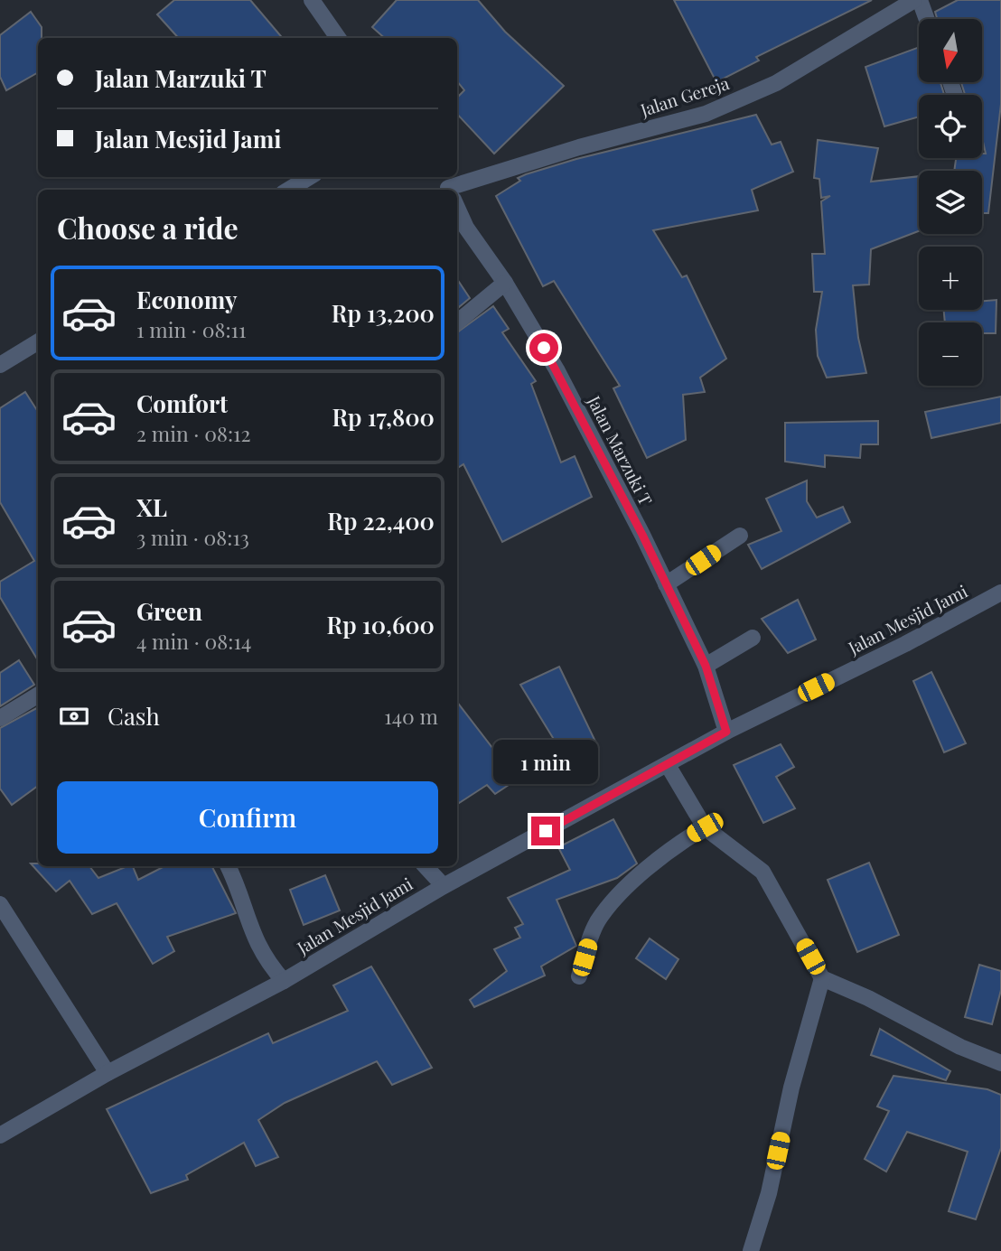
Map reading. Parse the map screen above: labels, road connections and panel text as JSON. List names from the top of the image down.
{
  "streets": {
    "street": ["Jalan Gereja", "Jalan Marzuki T", "Jalan Mesjid Jami"]
  },
  "crossings": [
    ["Jalan Marzuki T", "Jalan Mesjid Jami"]
  ],
  "north": "bottom",
  "page": {
    "map_buttons": ["+", "−"],
    "banner": ["Jalan Marzuki T", "Jalan Mesjid Jami"],
    "heading": "Choose a ride",
    "list": [
      {
        "name": "Economy",
        "note": "1 min · 08:11",
        "value": "Rp 13,200"
      },
      {
        "name": "Comfort",
        "note": "2 min · 08:12",
        "value": "Rp 17,800"
      },
      {
        "name": "XL",
        "note": "3 min · 08:13",
        "value": "Rp 22,400"
      },
      {
        "name": "Green",
        "note": "4 min · 08:14",
        "value": "Rp 10,600"
      }
    ],
    "pay": ["Cash", "140 m"],
    "bubble": "1 min",
    "buttons": "Confirm"
  }
}
